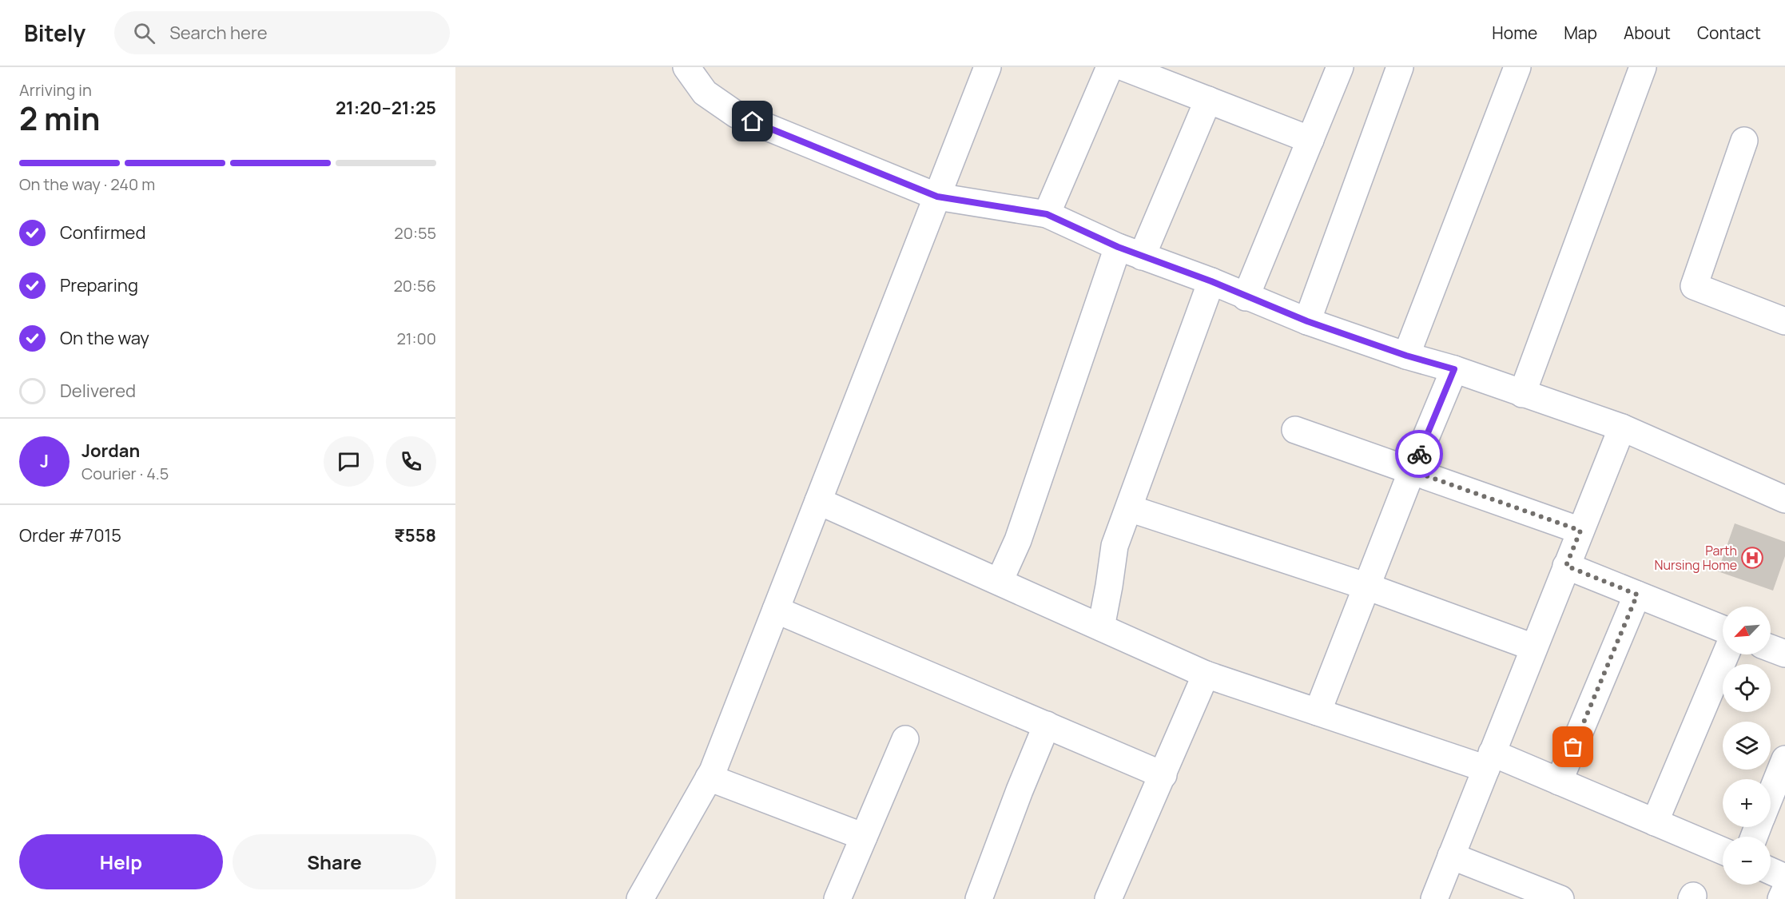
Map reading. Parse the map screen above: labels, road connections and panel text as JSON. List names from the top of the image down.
{
  "places": {
    "hospital": ["Parth Nursing Home"]
  },
  "north": "bottom left",
  "page": {
    "header": "Bitely",
    "search": "Search here",
    "nav": [
      "Home",
      "Map",
      "About",
      "Contact"
    ],
    "heading": ["2 min", "Arriving in", "21:20–21:25"],
    "panel": [
      "Jordan",
      "Courier · 4.5",
      "Order #7015",
      "₹558"
    ],
    "bar": "On the way · 240 m",
    "list": [
      ["Confirmed", "20:55"],
      ["Preparing", "20:56"],
      ["On the way", "21:00"],
      "Delivered"
    ],
    "round": "J",
    "map_buttons": ["+", "−"],
    "buttons": ["Help", "Share"]
  }
}
